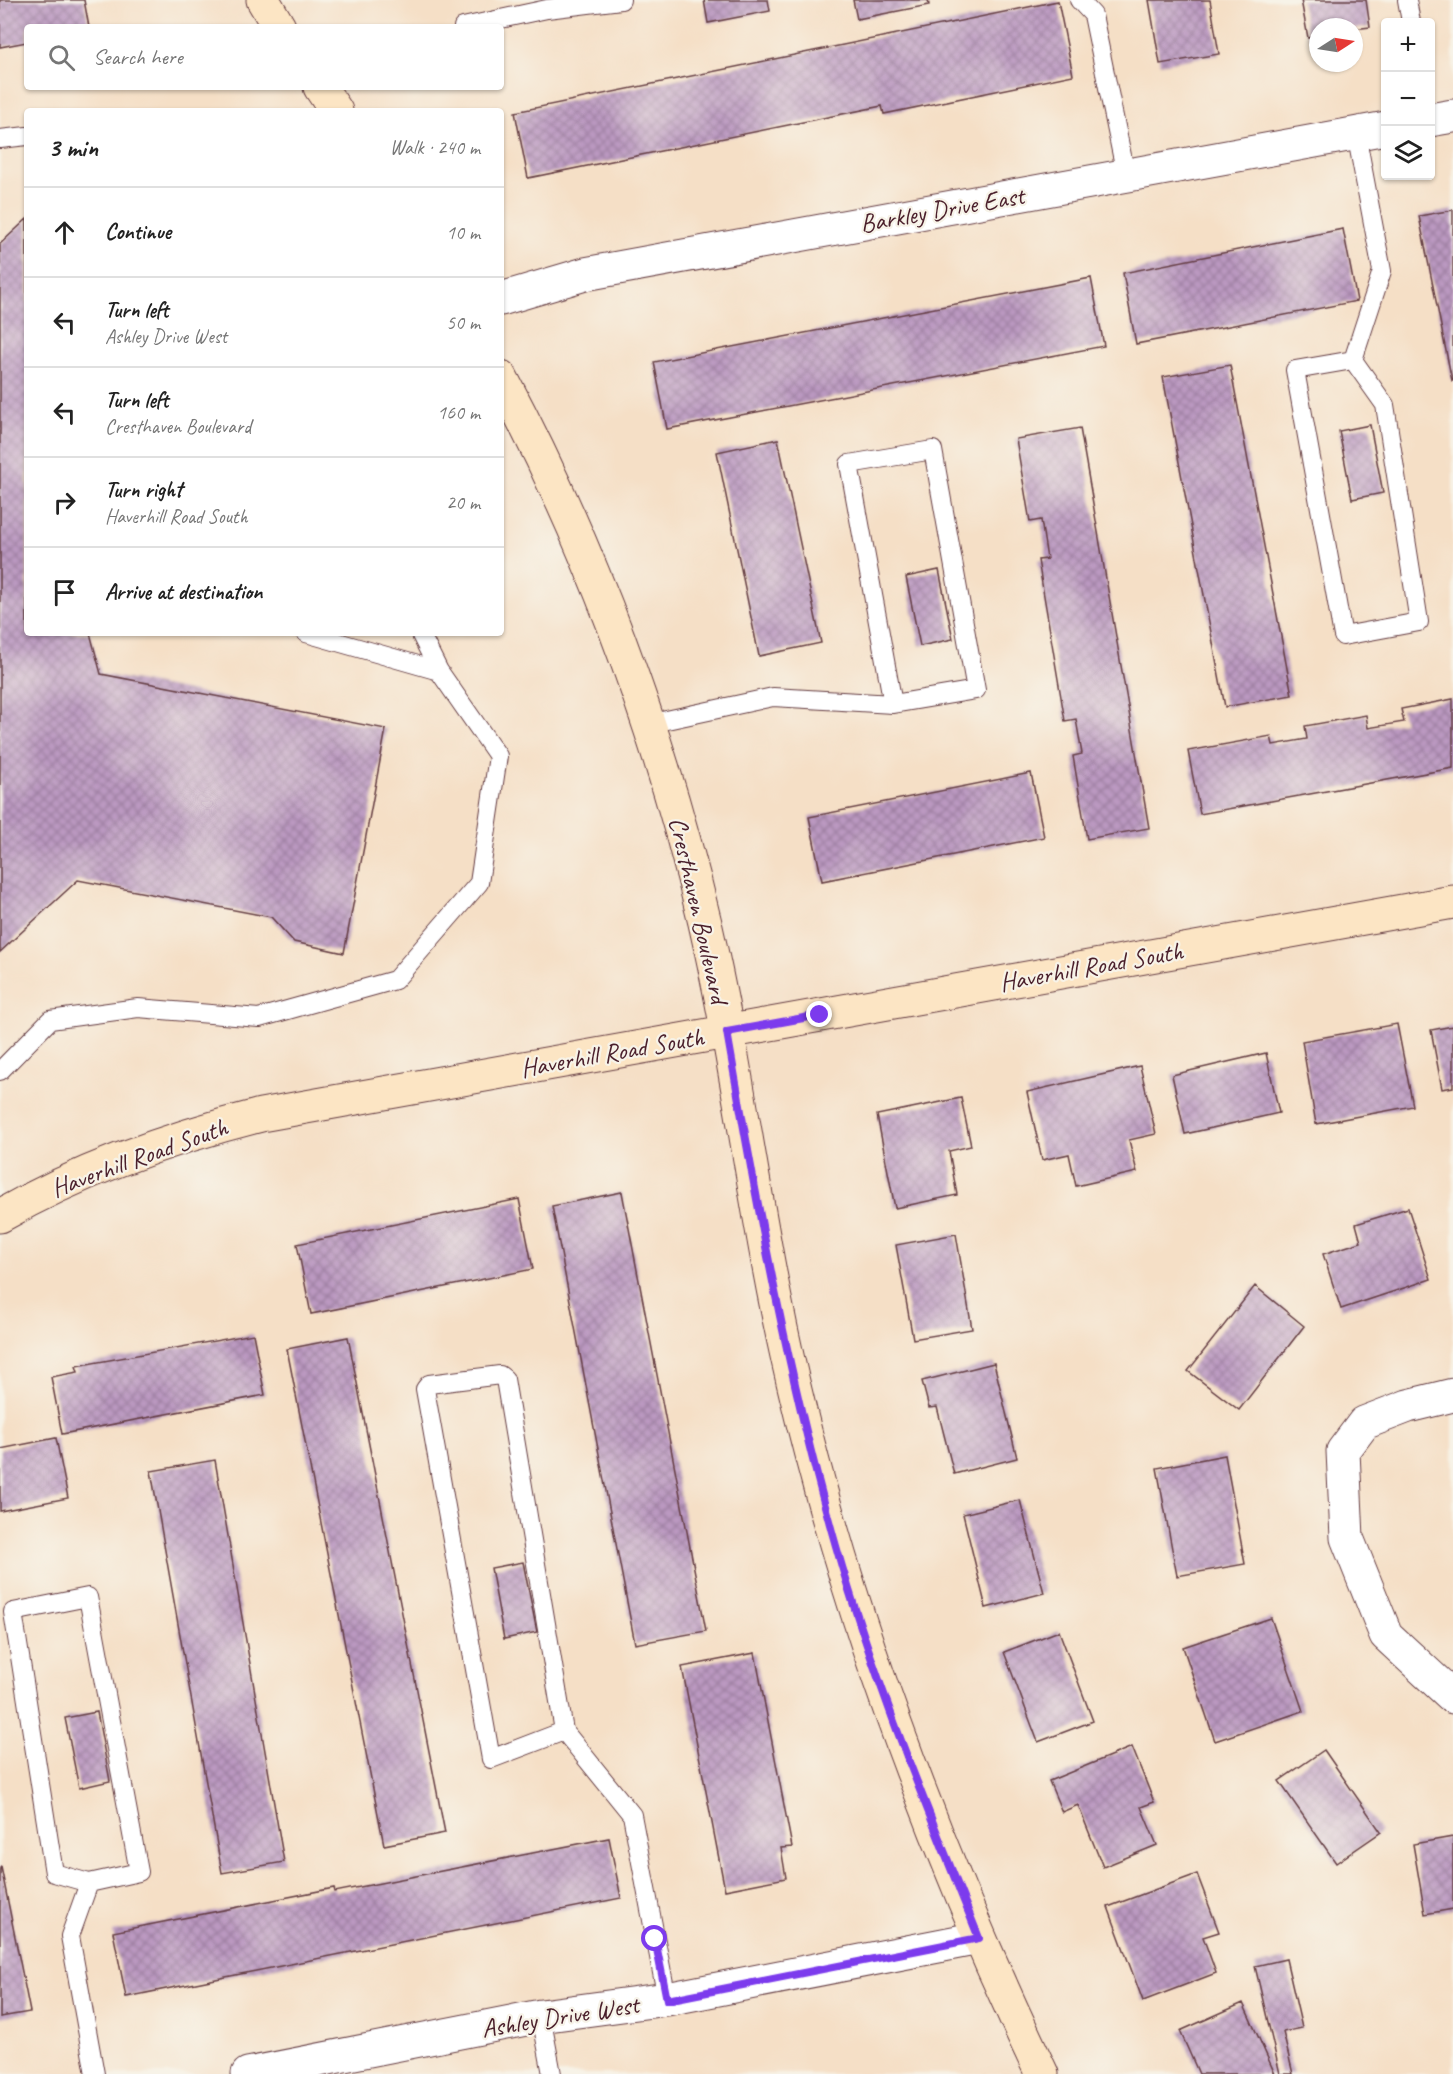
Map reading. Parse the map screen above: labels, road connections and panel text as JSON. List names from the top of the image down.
{
  "streets": {
    "street": [
      "Barkley Drive East",
      "Cresthaven Boulevard",
      "Haverhill Road South",
      "Ashley Drive West"
    ]
  },
  "crossings": [
    ["Cresthaven Boulevard", "Haverhill Road South"],
    ["Cresthaven Boulevard", "Ashley Drive West"]
  ],
  "north": "right",
  "page": {
    "map_buttons": ["+", "−"],
    "search": "Search here",
    "heading": ["3 min", "Walk · 240 m"],
    "list": [
      ["Continue", "10 m"],
      ["Turn left", "Ashley Drive West", "50 m"],
      ["Turn left", "Cresthaven Boulevard", "160 m"],
      ["Turn right", "Haverhill Road South", "20 m"],
      "Arrive at destination"
    ]
  }
}
